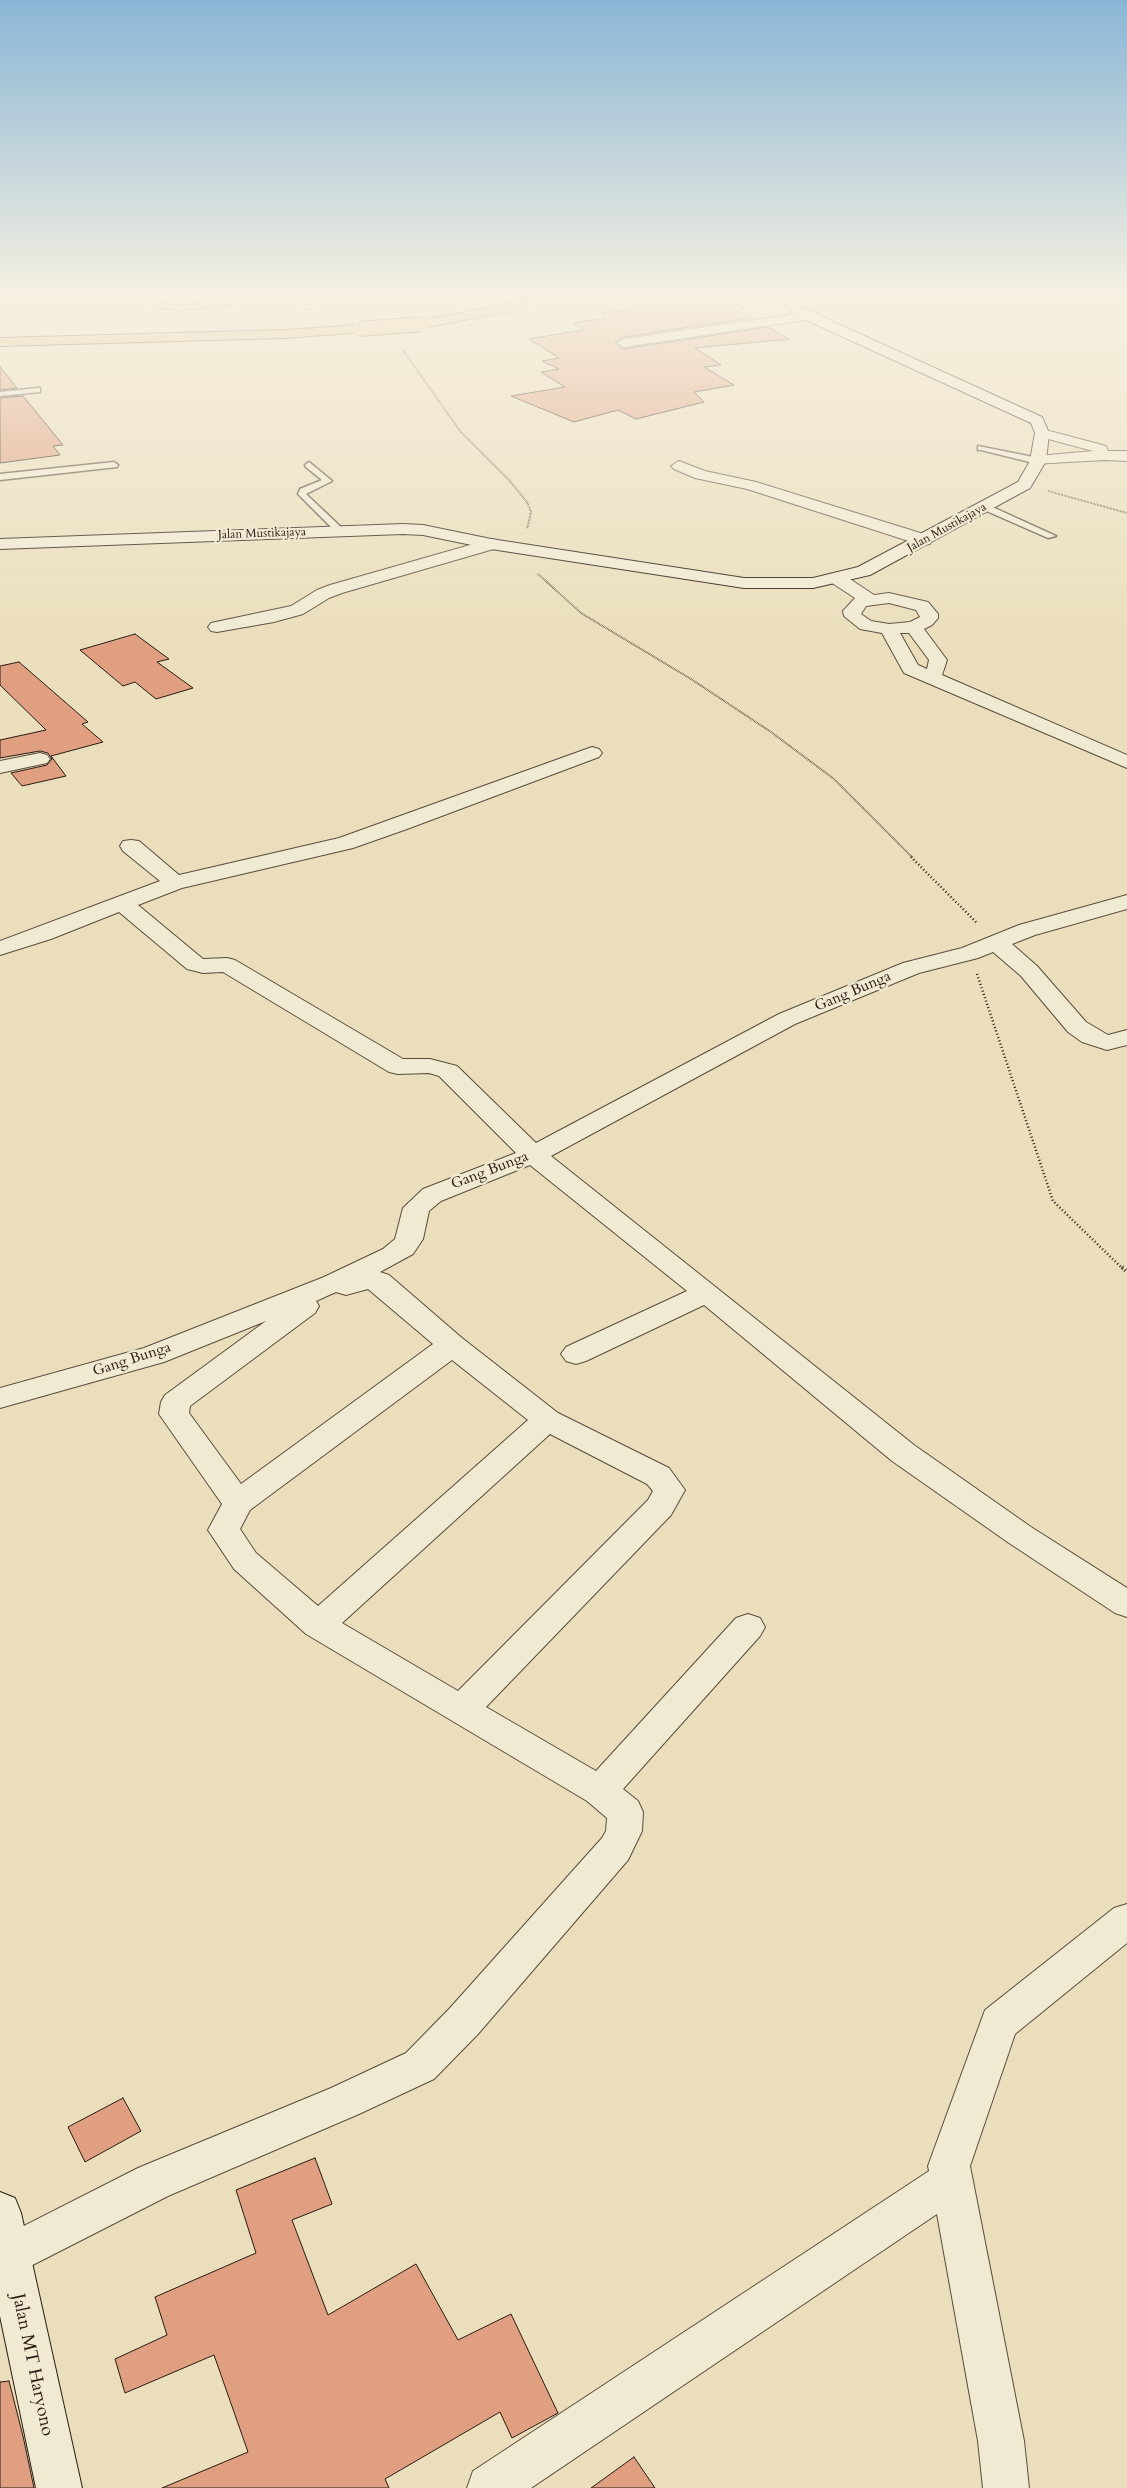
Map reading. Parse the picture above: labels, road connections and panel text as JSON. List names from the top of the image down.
{
  "streets": {
    "street": ["Jalan Mustikajaya", "Gang Bunga", "Jalan MT Haryono"]
  }
}
